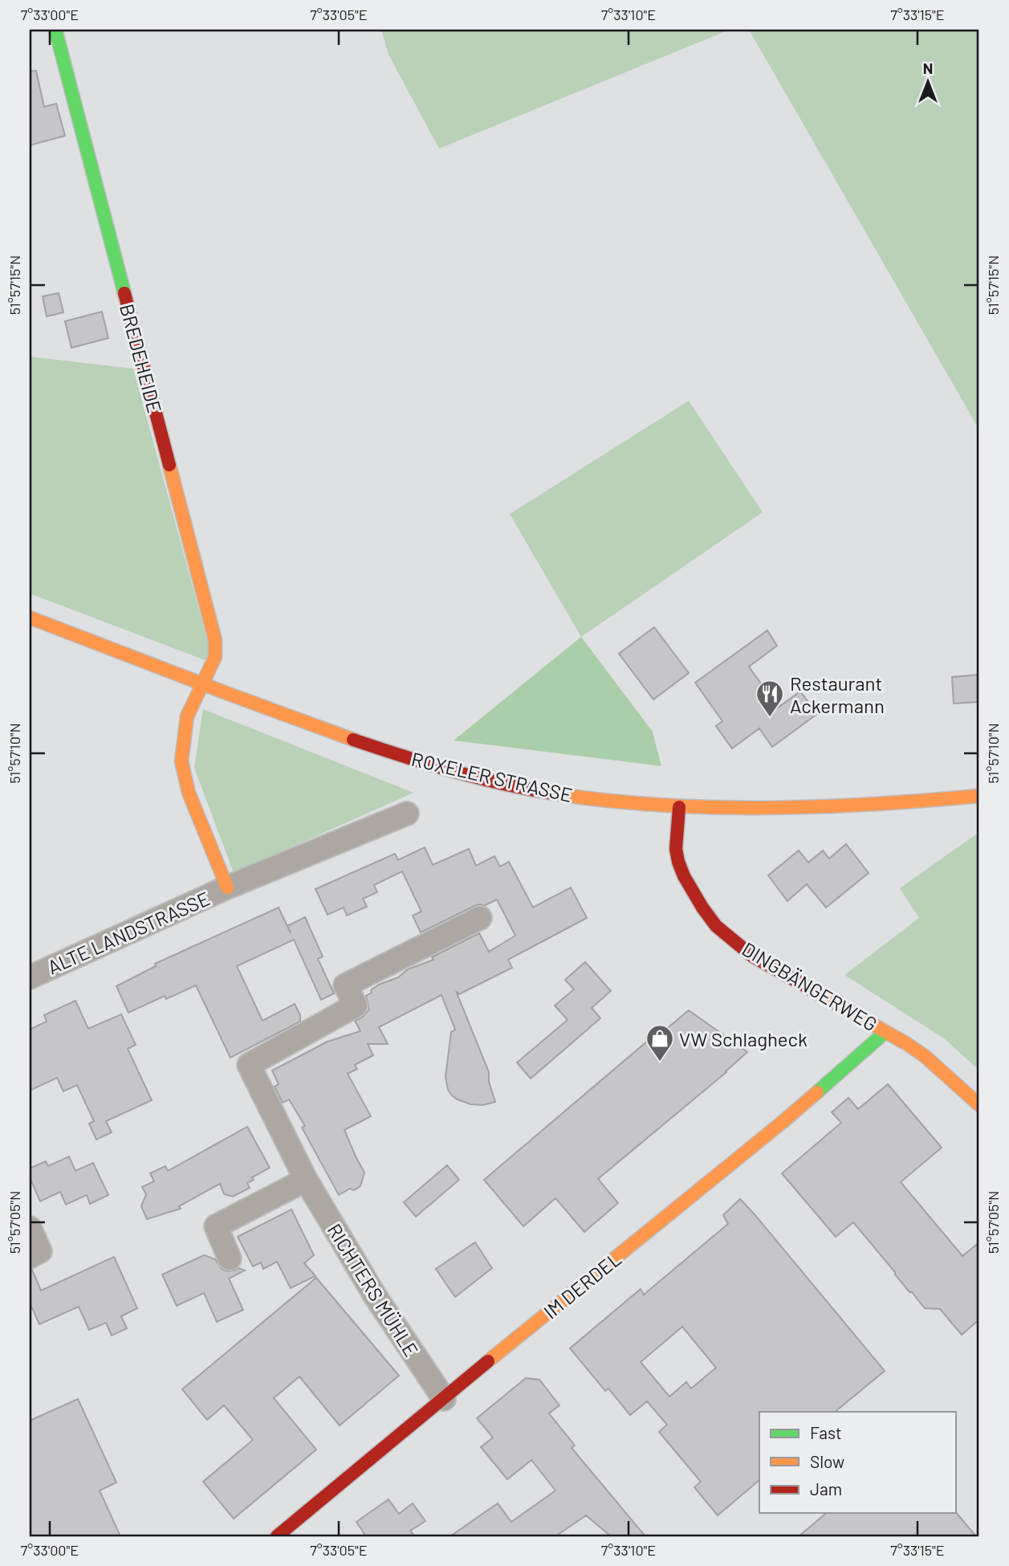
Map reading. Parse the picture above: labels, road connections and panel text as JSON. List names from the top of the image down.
{
  "streets": {
    "street": [
      "BREDEHEIDE",
      "ROXELER STRASSE",
      "ALTE LANDSTRASSE",
      "DINGBÄNGERWEG",
      "IM DERDEL",
      "RICHTERS MÜHLE"
    ]
  },
  "crossings": [
    ["BREDEHEIDE", "ROXELER STRASSE"],
    ["BREDEHEIDE", "ALTE LANDSTRASSE"],
    ["ROXELER STRASSE", "ALTE LANDSTRASSE"],
    ["ROXELER STRASSE", "DINGBÄNGERWEG"],
    ["DINGBÄNGERWEG", "IM DERDEL"],
    ["IM DERDEL", "RICHTERS MÜHLE"]
  ],
  "places": {
    "restaurant": ["Restaurant Ackermann"],
    "shop": ["VW Schlagheck"]
  },
  "legend": ["Fast", "Slow", "Jam"],
  "north": "top",
  "coordinates": [
    "7°33'00\"E",
    "7°33'05\"E",
    "7°33'10\"E",
    "7°33'15\"E",
    "51°57'15\"N",
    "51°57'10\"N",
    "51°57'05\"N"
  ]
}
